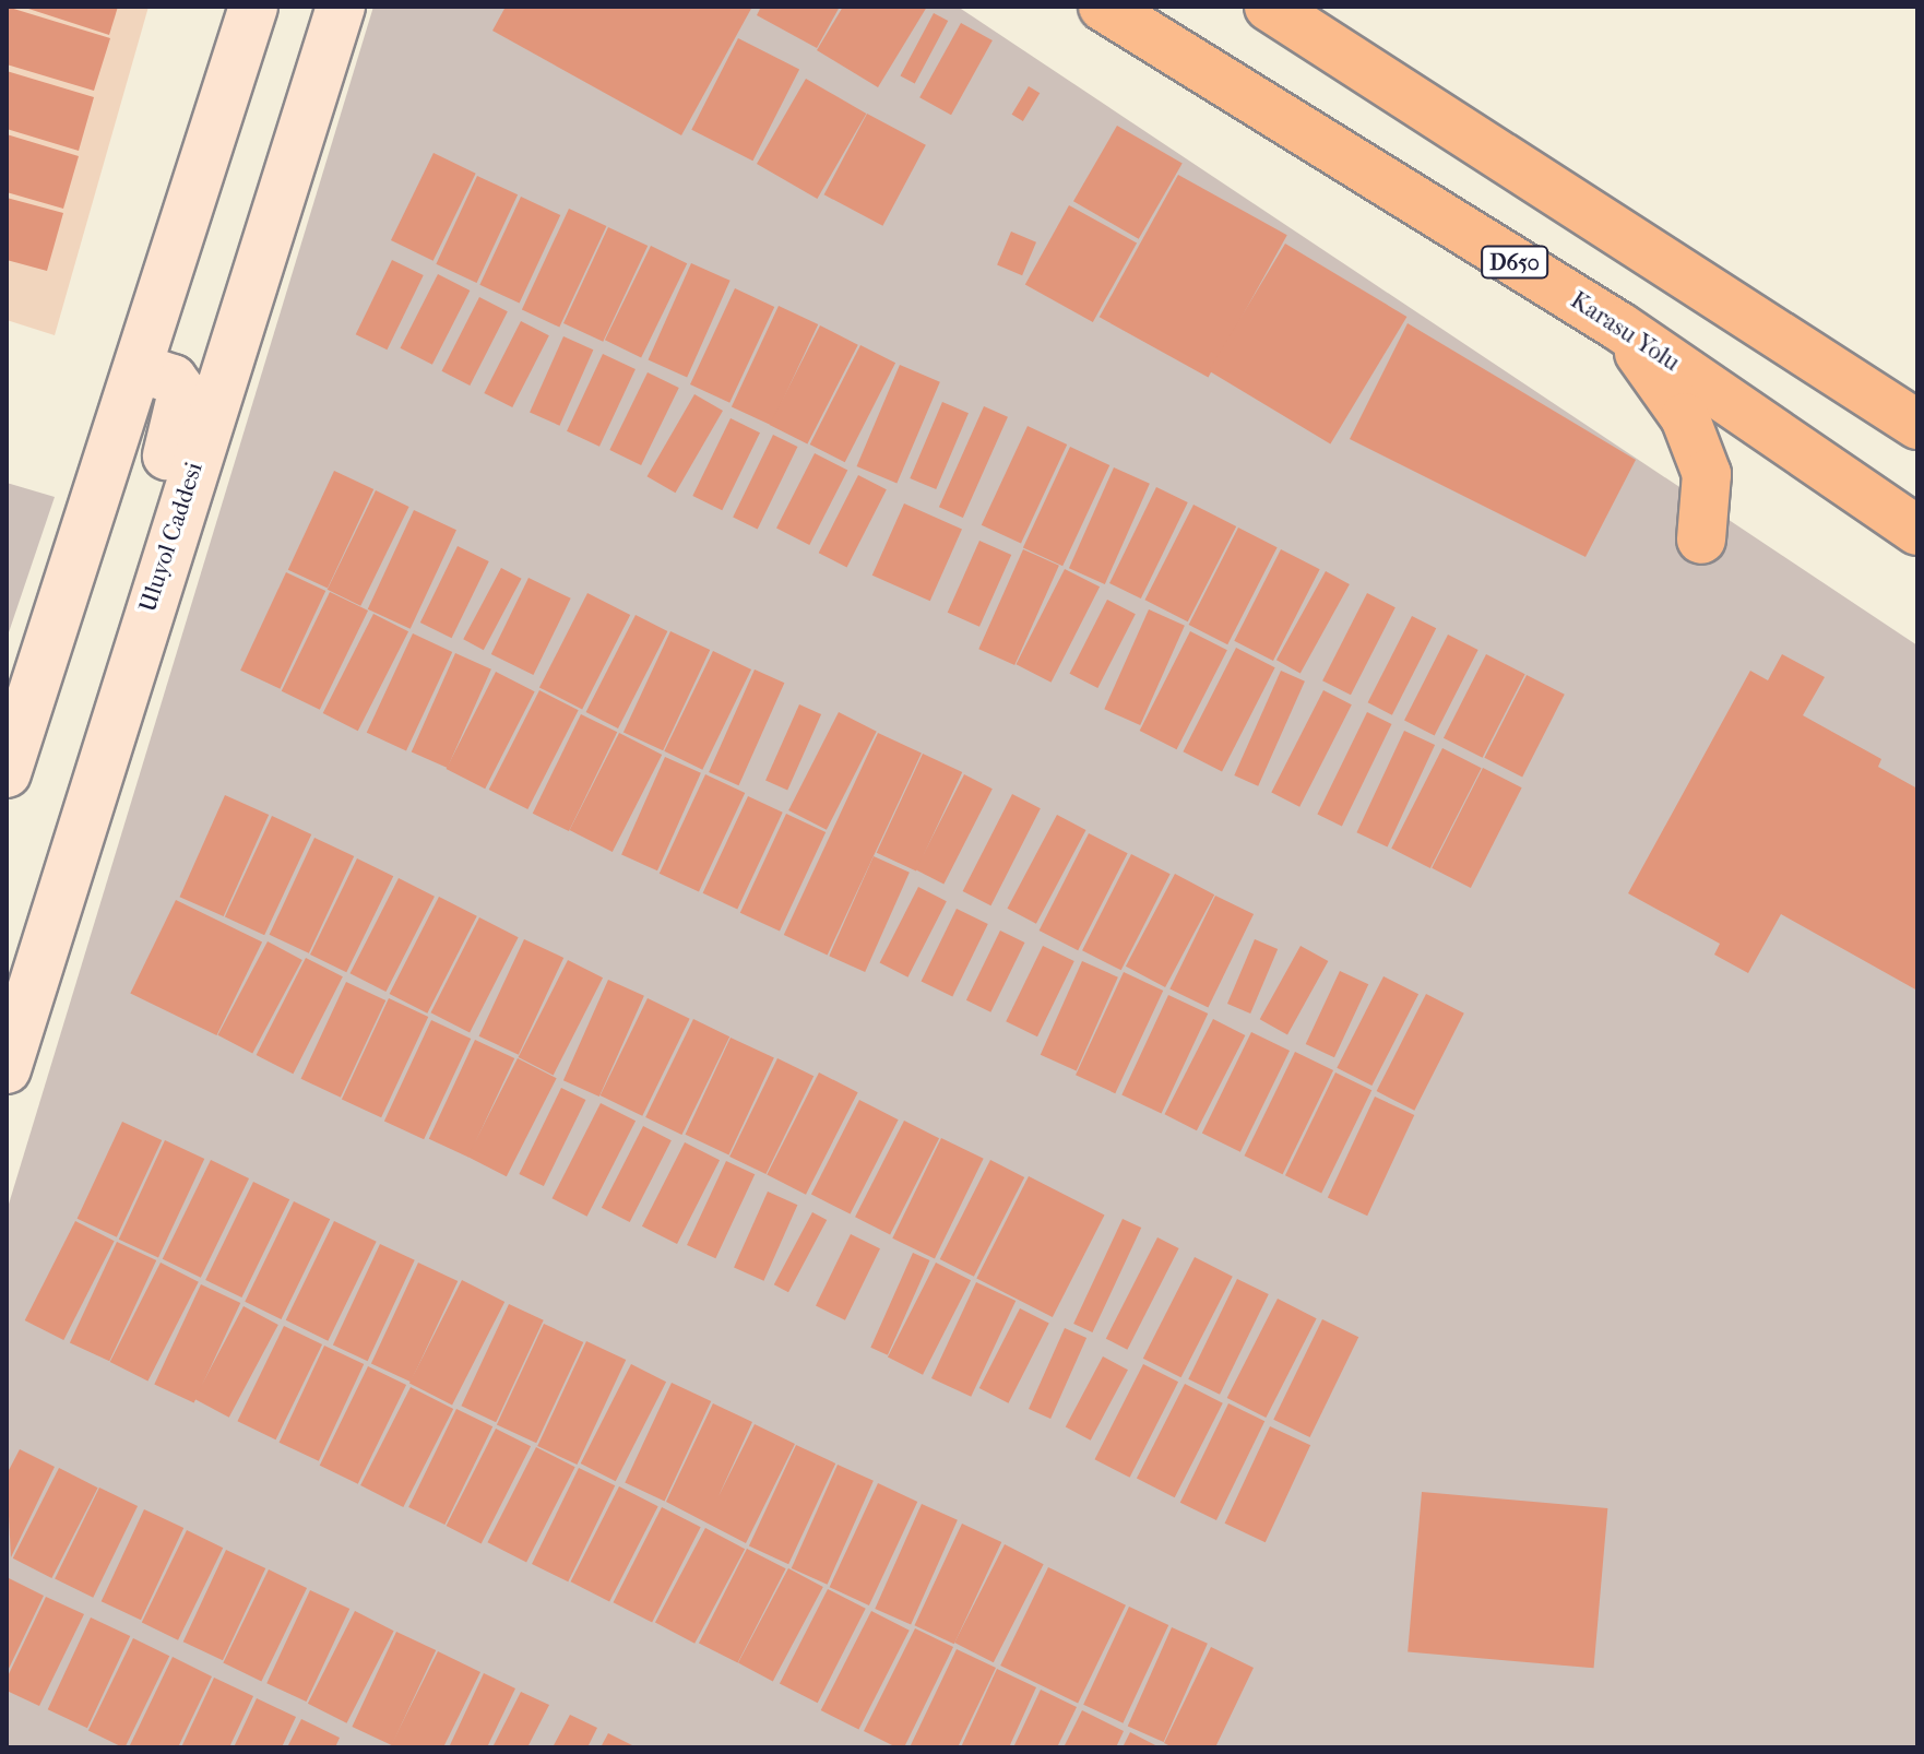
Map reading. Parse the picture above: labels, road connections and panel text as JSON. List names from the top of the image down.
{
  "streets": {
    "highway": ["D650", "Karasu Yolu"],
    "main road": ["Uluyol Caddesi"]
  }
}
